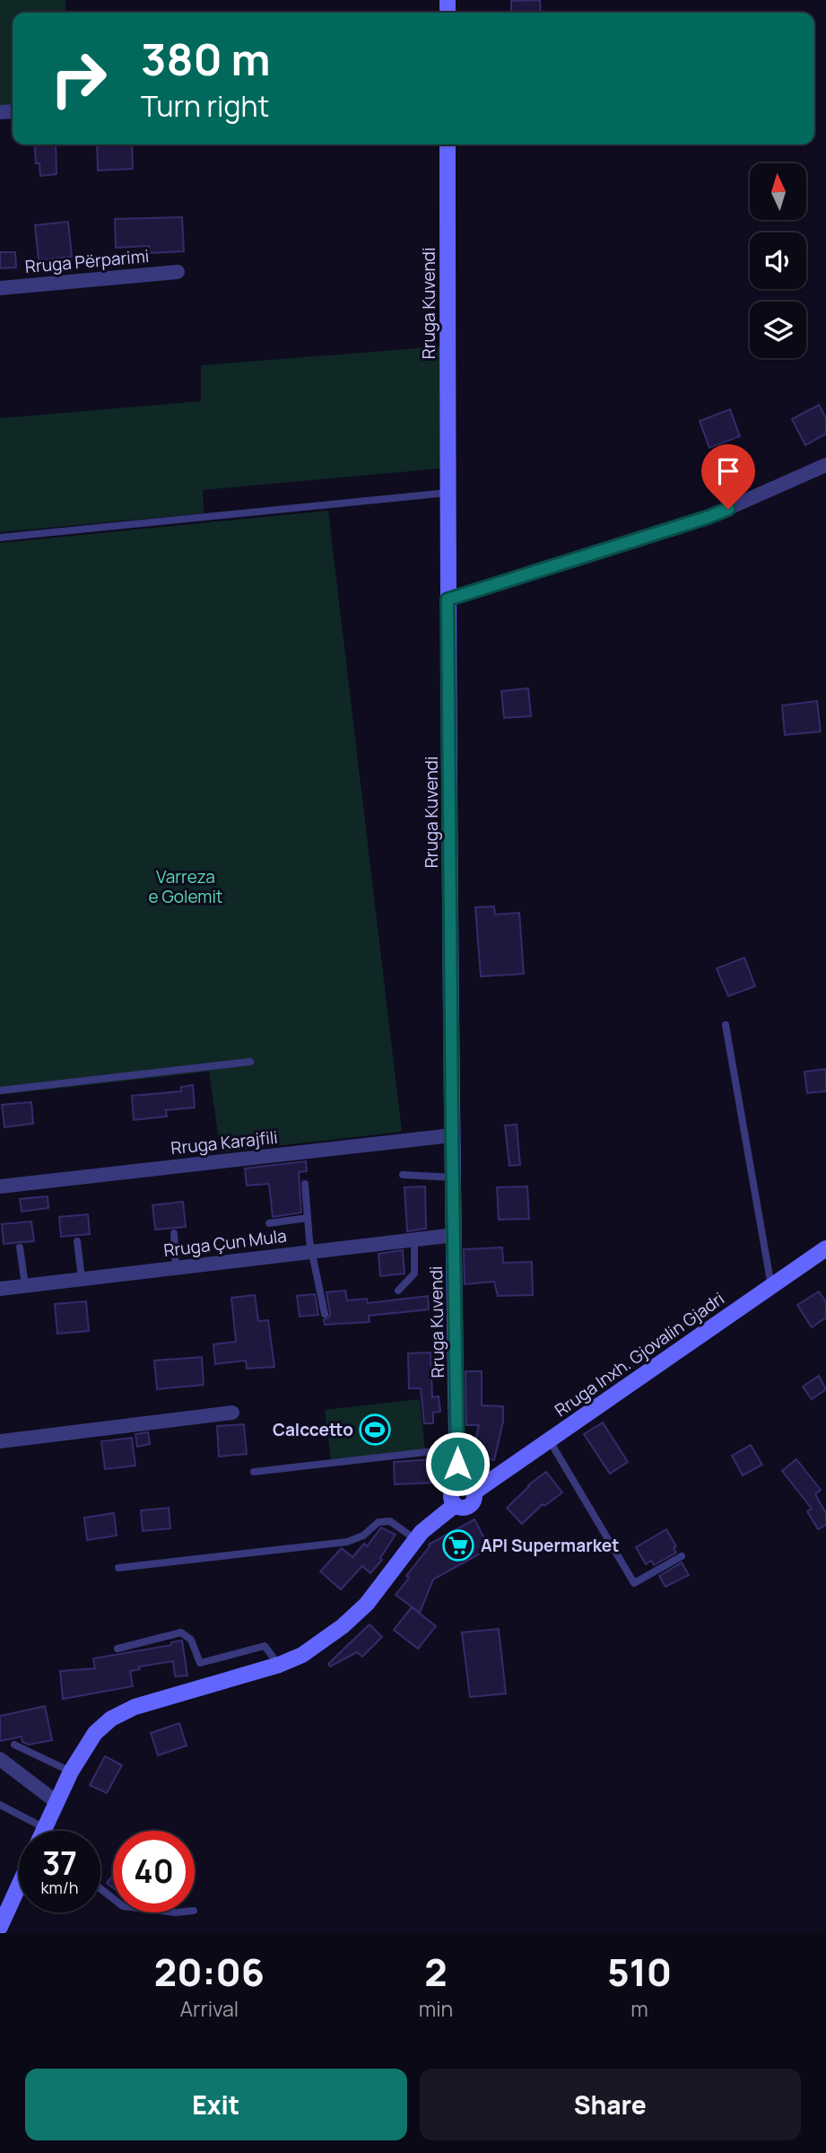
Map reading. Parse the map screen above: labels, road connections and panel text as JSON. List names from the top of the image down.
{
  "streets": {
    "street": [
      "Rruga Përparimi",
      "Rruga Kuvendi",
      "Rruga Karajfili",
      "Rruga Çun Mula",
      "Rruga Inxh. Gjovalin Gjadri"
    ]
  },
  "crossings": [
    ["Rruga Kuvendi", "Rruga Karajfili"],
    ["Rruga Kuvendi", "Rruga Çun Mula"],
    ["Rruga Kuvendi", "Rruga Inxh. Gjovalin Gjadri"]
  ],
  "parks": ["Varreza e Golemit"],
  "places": {
    "sports": ["Calccetto"],
    "supermarket": ["API Supermarket"]
  },
  "north": "top",
  "page": {
    "turn": ["380 m", "Turn right"],
    "speed": "37 km/h",
    "limit": "40",
    "eta": [
      "20:06",
      "Arrival",
      "2",
      "min",
      "510",
      "m"
    ],
    "buttons": ["Exit", "Share"]
  }
}
